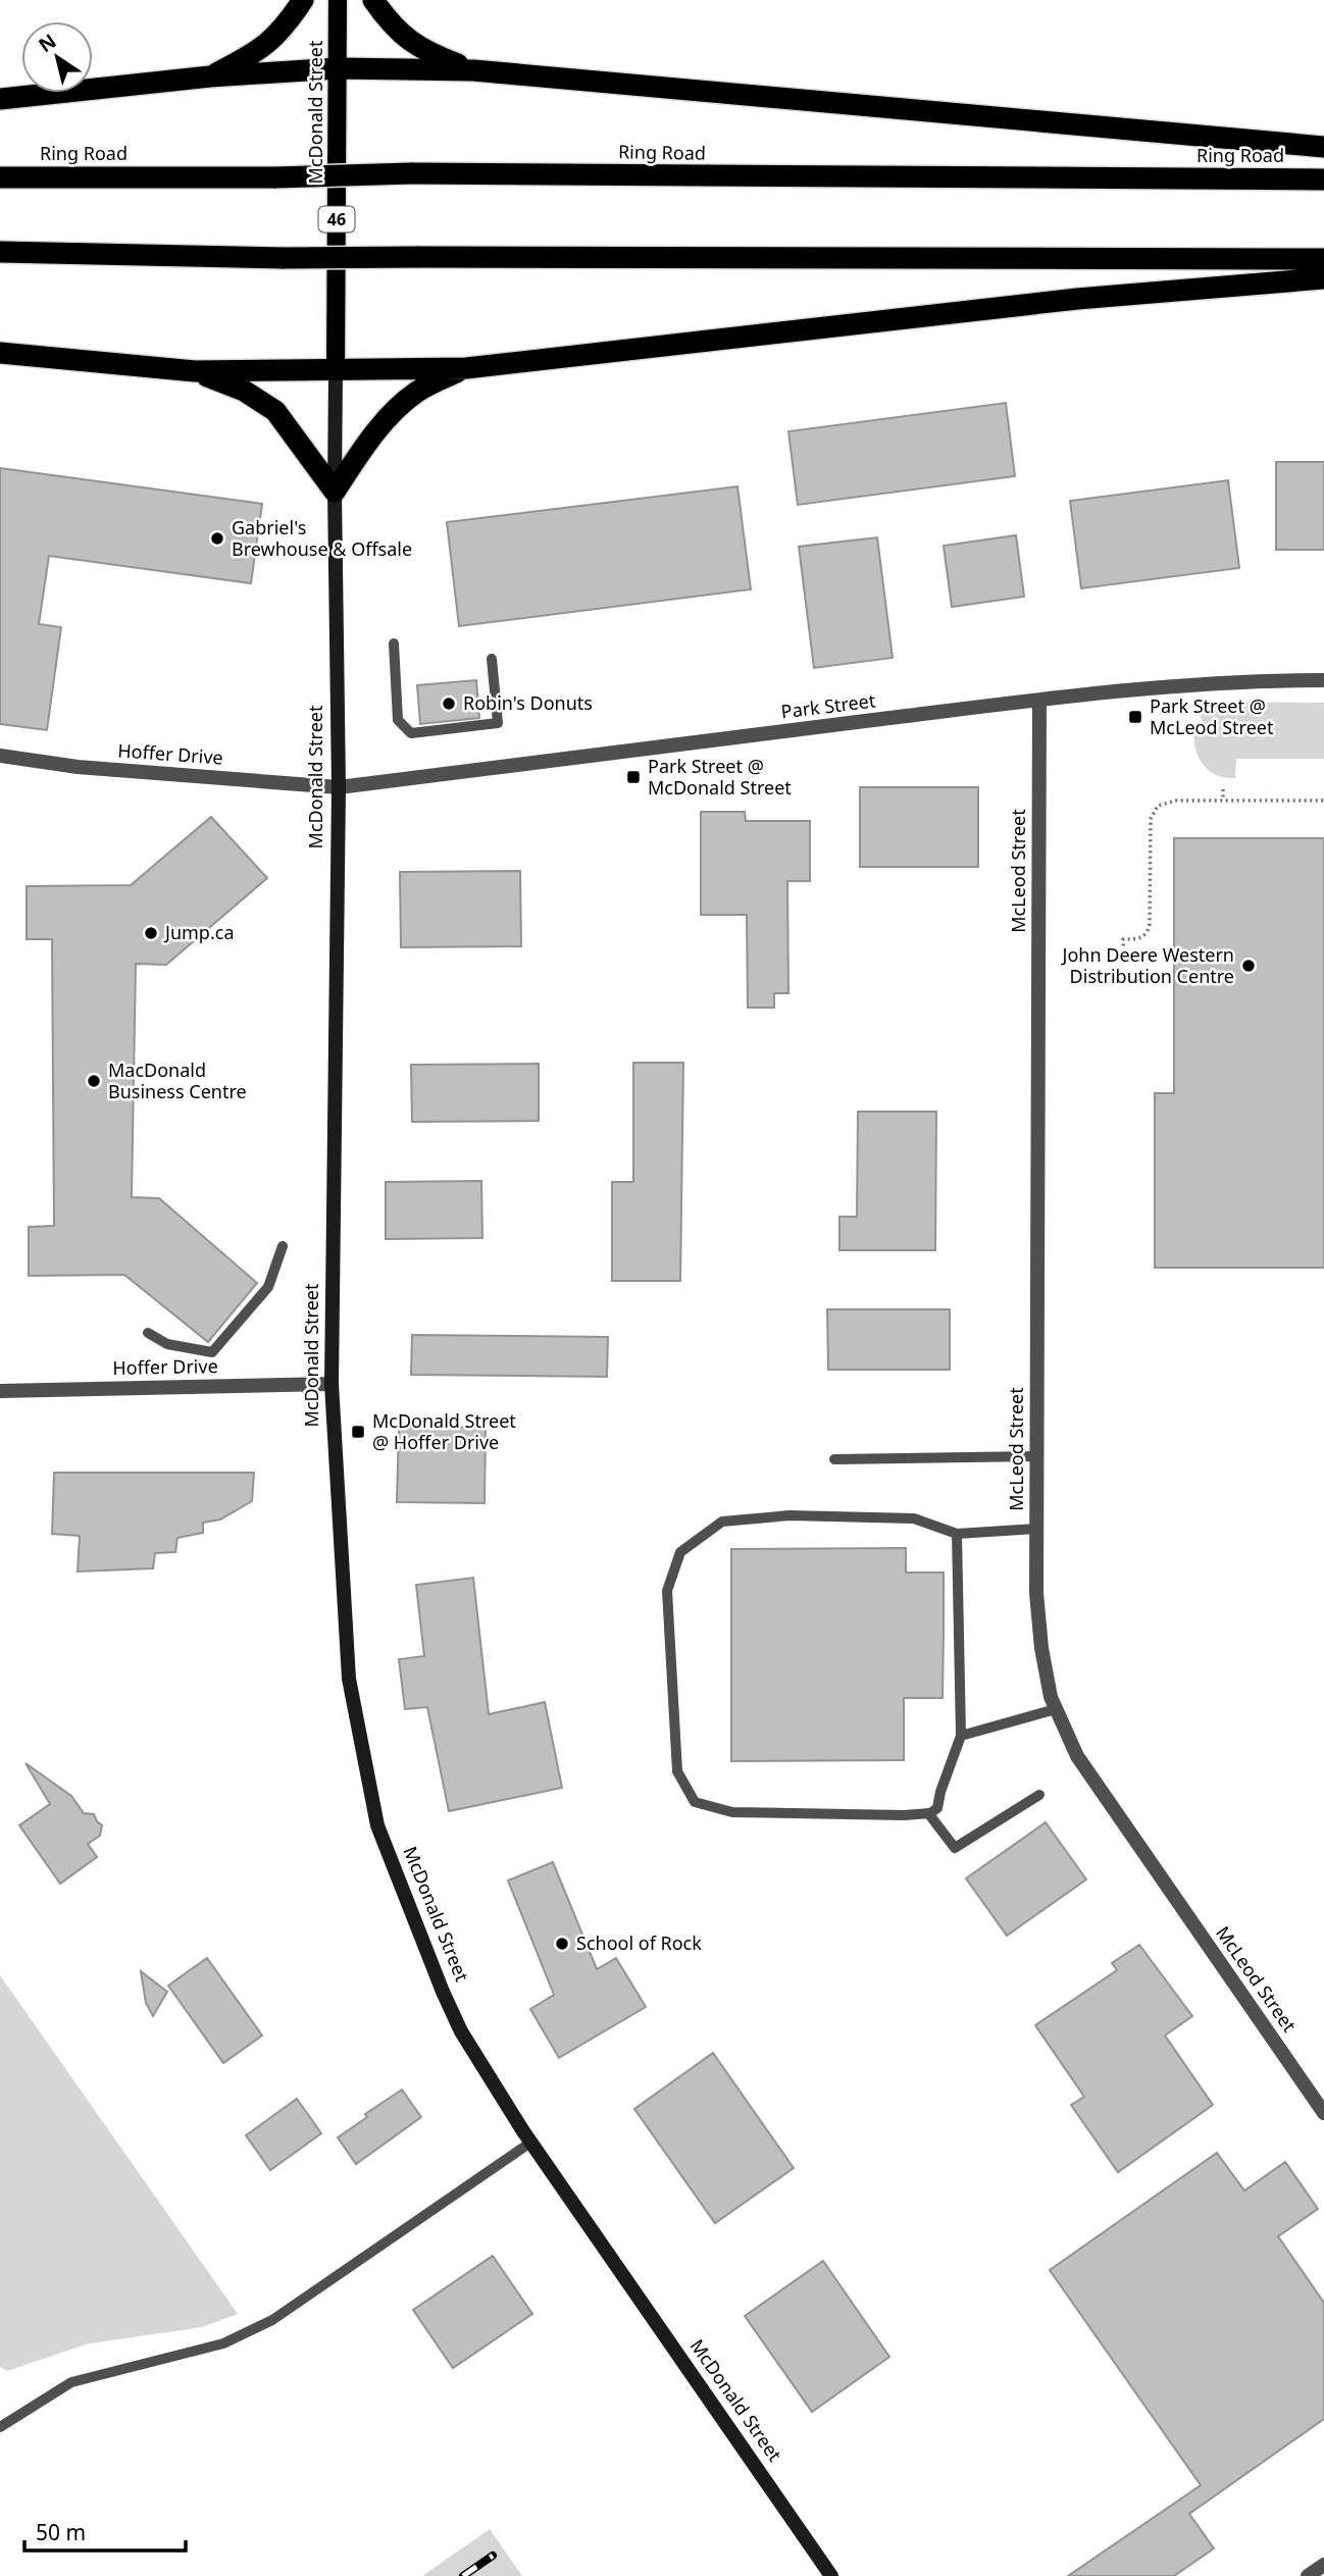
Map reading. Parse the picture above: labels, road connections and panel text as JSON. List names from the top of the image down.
{
  "streets": {
    "highway": ["Ring Road"],
    "main road": ["McDonald Street", "46"],
    "street": ["Park Street", "Hoffer Drive", "McLeod Street"]
  },
  "crossings": [
    ["McDonald Street", "Park Street"],
    ["McDonald Street", "Hoffer Drive"],
    ["Park Street", "Hoffer Drive"],
    ["Park Street", "McLeod Street"]
  ],
  "places": {
    "other": [
      "Gabriel's Brewhouse & Offsale",
      "Robin's Donuts",
      "Jump.ca",
      "John Deere Western Distribution Centre",
      "MacDonald Business Centre",
      "School of Rock"
    ],
    "transit": ["Park Street @ McLeod Street", "Park Street @ McDonald Street", "McDonald Street @ Hoffer Drive"]
  },
  "scale_bar": "50 m",
  "north": "top left"
}
